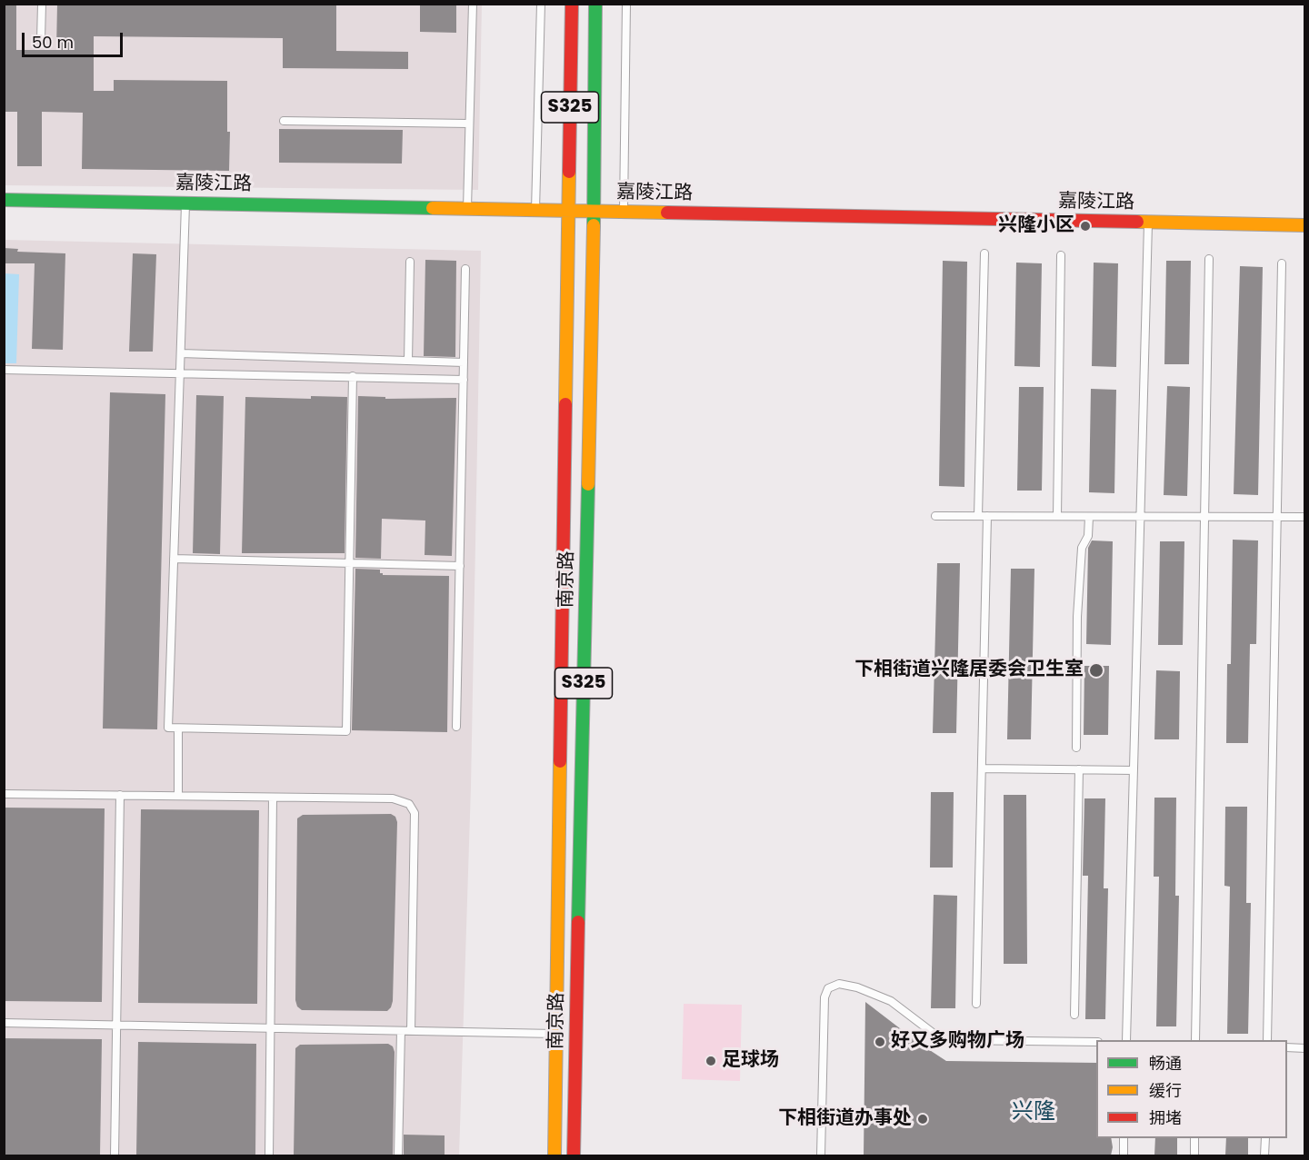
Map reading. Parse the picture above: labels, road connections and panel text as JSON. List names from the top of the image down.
{
  "streets": {
    "main road": ["S325", "嘉陵江路", "南京路"]
  },
  "crossings": [
    ["嘉陵江路", "南京路"]
  ],
  "districts": ["兴隆"],
  "places": [
    "兴隆小区",
    "下相街道兴隆居委会卫生室",
    "好又多购物广场",
    "足球场",
    "下相街道办事处"
  ],
  "legend": ["畅通", "缓行", "拥堵"],
  "scale_bar": "50 m"
}
